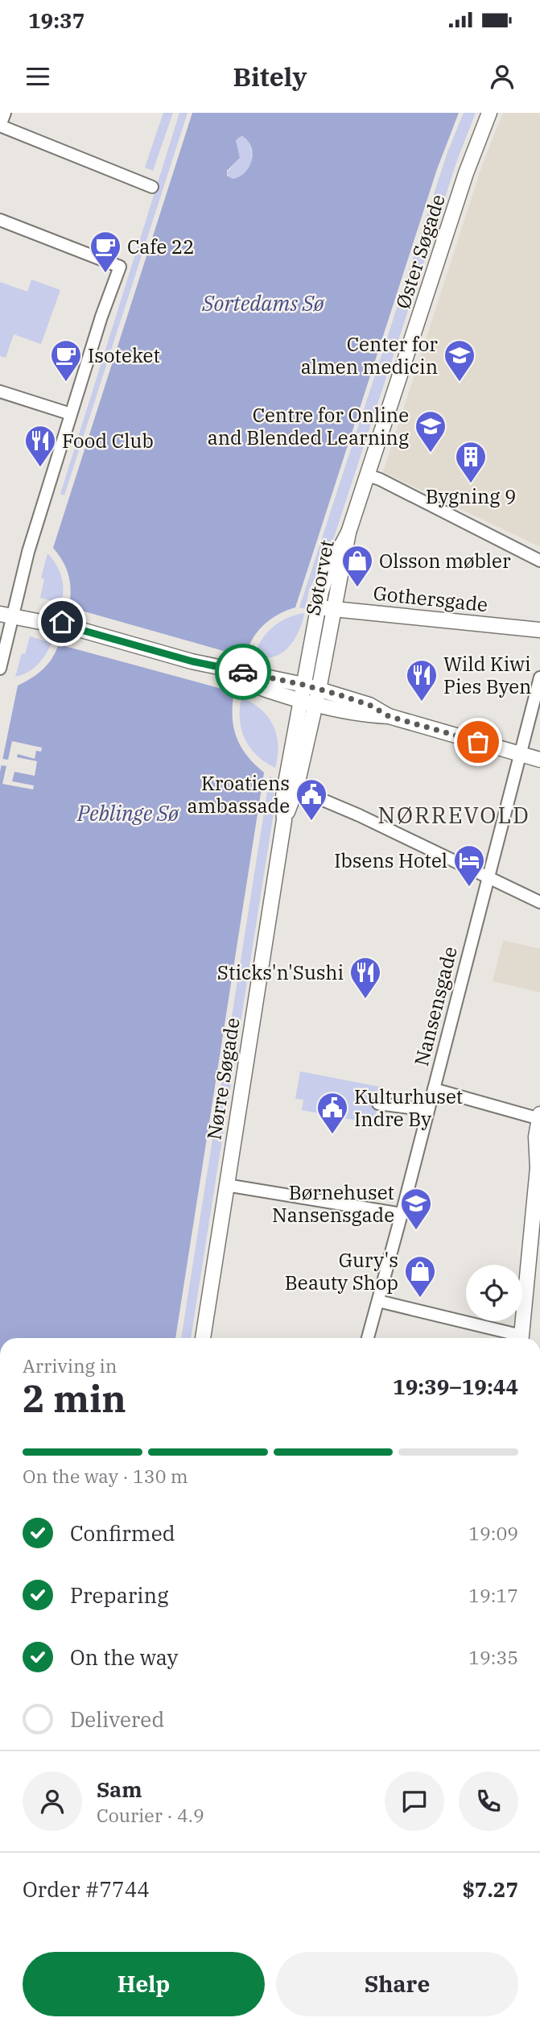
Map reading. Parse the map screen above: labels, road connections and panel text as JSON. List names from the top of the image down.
{
  "streets": {
    "street": [
      "Øster Søgade",
      "Søtorvet",
      "Gothersgade",
      "Nansensgade",
      "Nørre Søgade"
    ]
  },
  "crossings": [
    ["Øster Søgade", "Søtorvet"],
    ["Søtorvet", "Gothersgade"],
    ["Søtorvet", "Nørre Søgade"]
  ],
  "districts": ["NØRREVOLD"],
  "water": ["Sortedams Sø", "Peblinge Sø"],
  "places": {
    "cafe": ["Cafe 22", "Isoteket"],
    "school or university": ["Center for almen medicin", "Centre for Online and Blended Learning", "Børnehuset Nansensgade"],
    "restaurant": ["Food Club", "Wild Kiwi Pies Byen", "Sticks'n'Sushi"],
    "building": ["Bygning 9"],
    "shop": ["Olsson møbler", "Gury's Beauty Shop"],
    "public building": ["Kroatiens ambassade", "Kulturhuset Indre By"],
    "hotel": ["Ibsens Hotel"]
  },
  "page": {
    "status": "19:37",
    "header": "Bitely",
    "heading": ["2 min", "Arriving in", "19:39–19:44"],
    "panel": [
      "Sam",
      "Courier · 4.9",
      "Order #7744",
      "$7.27"
    ],
    "bar": "On the way · 130 m",
    "list": [
      ["Confirmed", "19:09"],
      ["Preparing", "19:17"],
      ["On the way", "19:35"],
      "Delivered"
    ],
    "buttons": ["Help", "Share"]
  }
}
